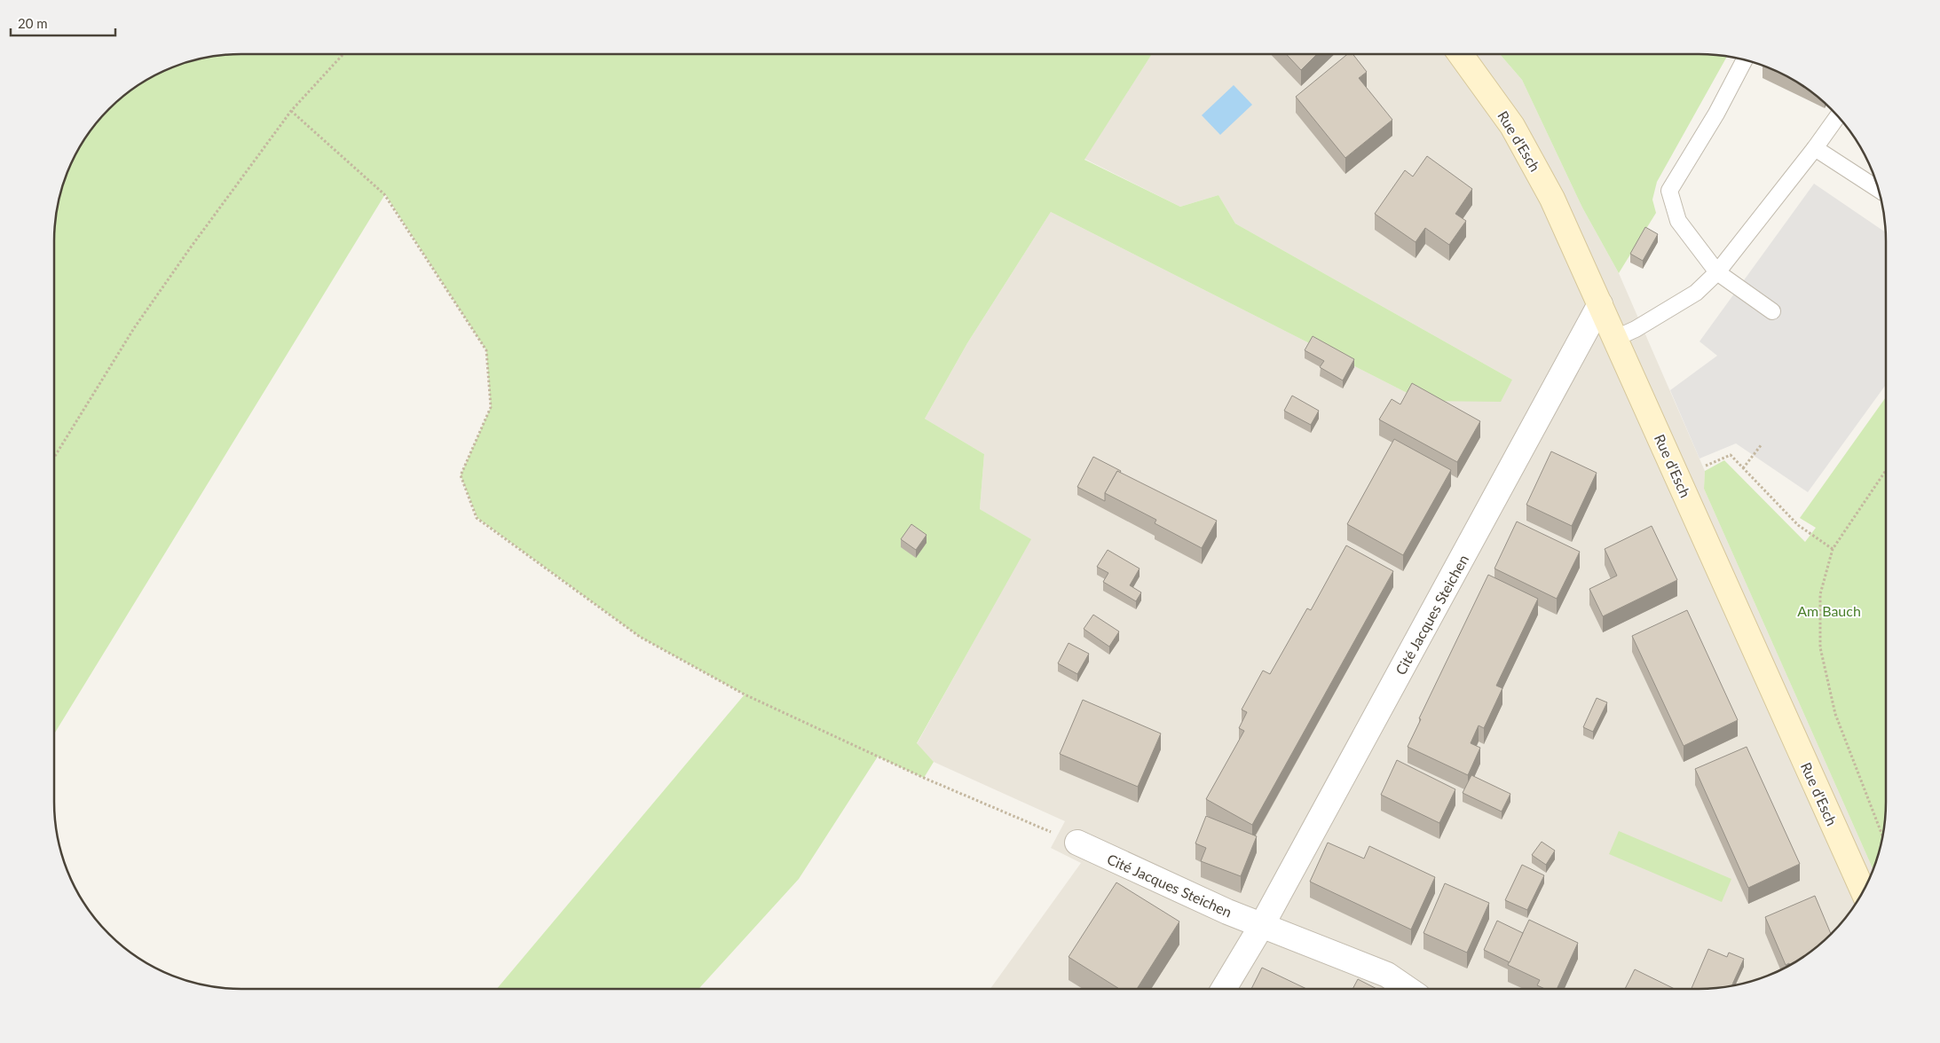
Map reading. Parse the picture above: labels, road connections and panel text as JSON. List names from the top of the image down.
{
  "streets": {
    "main road": ["Rue d'Esch"],
    "street": ["Cité Jacques Steichen"]
  },
  "crossings": [
    ["Rue d'Esch", "Cité Jacques Steichen"]
  ],
  "parks": ["Am Bauch"],
  "scale_bar": "20 m"
}
